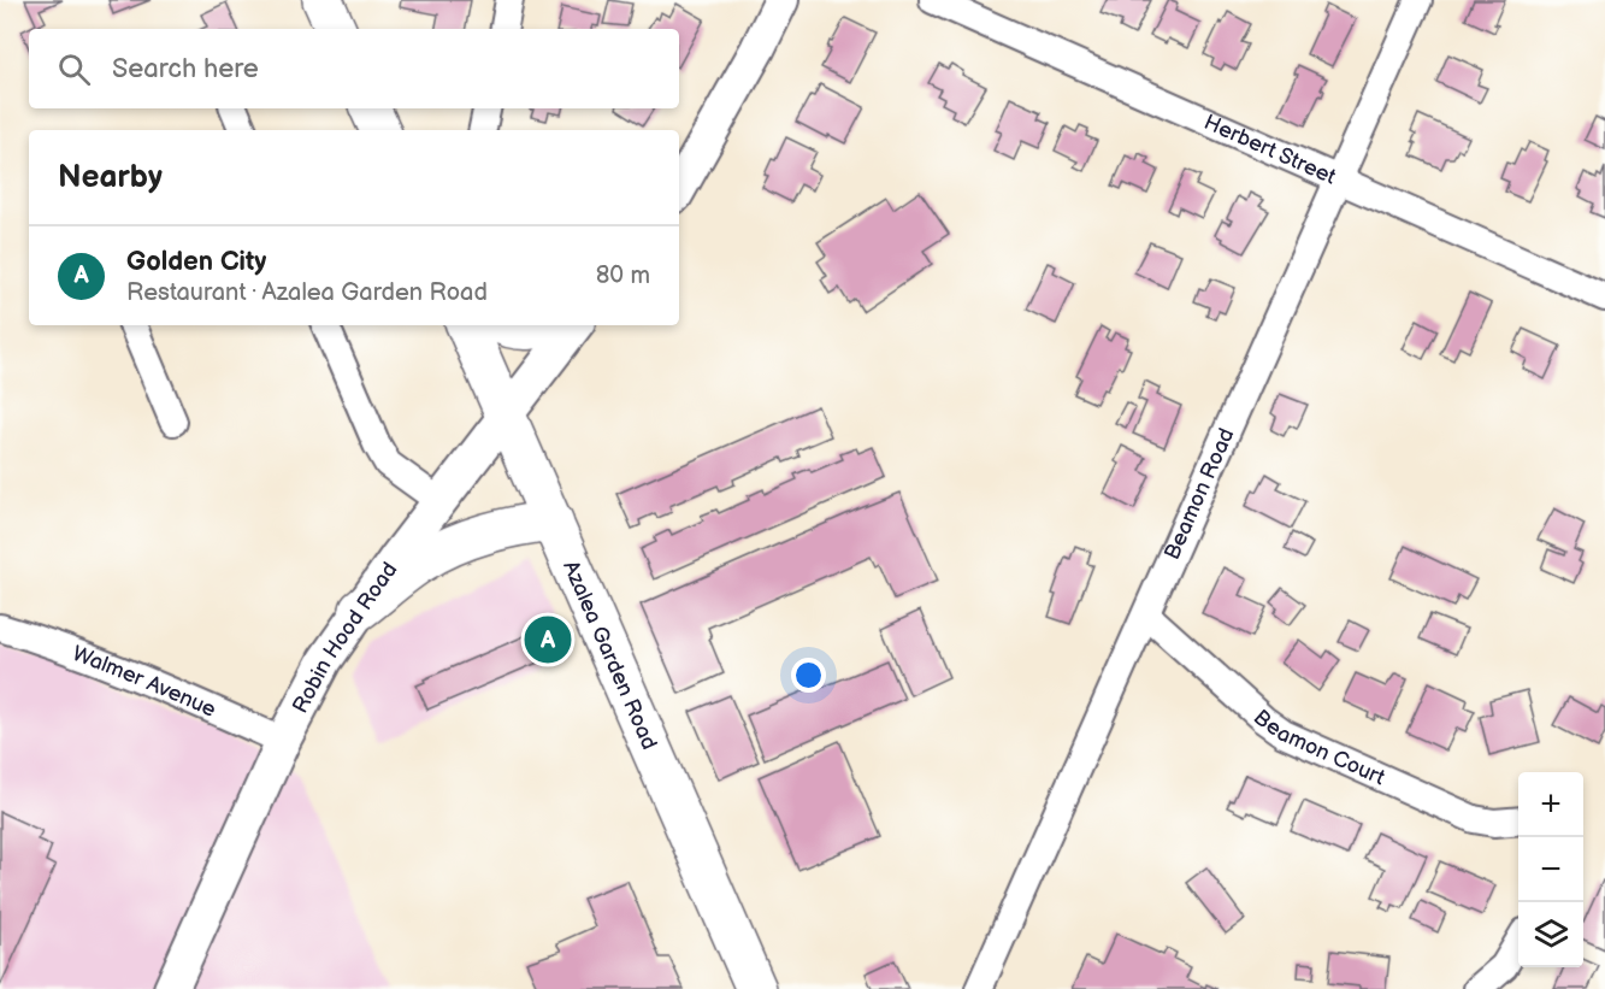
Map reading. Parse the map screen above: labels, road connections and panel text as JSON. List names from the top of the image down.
{
  "streets": {
    "main road": ["Azalea Garden Road"],
    "street": [
      "Herbert Street",
      "Beamon Road",
      "Robin Hood Road",
      "Walmer Avenue",
      "Beamon Court"
    ]
  },
  "crossings": [
    ["Herbert Street", "Beamon Road"],
    ["Beamon Road", "Beamon Court"],
    ["Robin Hood Road", "Azalea Garden Road"],
    ["Robin Hood Road", "Walmer Avenue"]
  ],
  "page": {
    "search": "Search here",
    "heading": "Nearby",
    "list": [
      {
        "mark": "A",
        "name": "Golden City",
        "note": "Restaurant · Azalea Garden Road",
        "value": "80 m"
      }
    ],
    "pins": "A",
    "map_buttons": ["+", "−"]
  }
}
